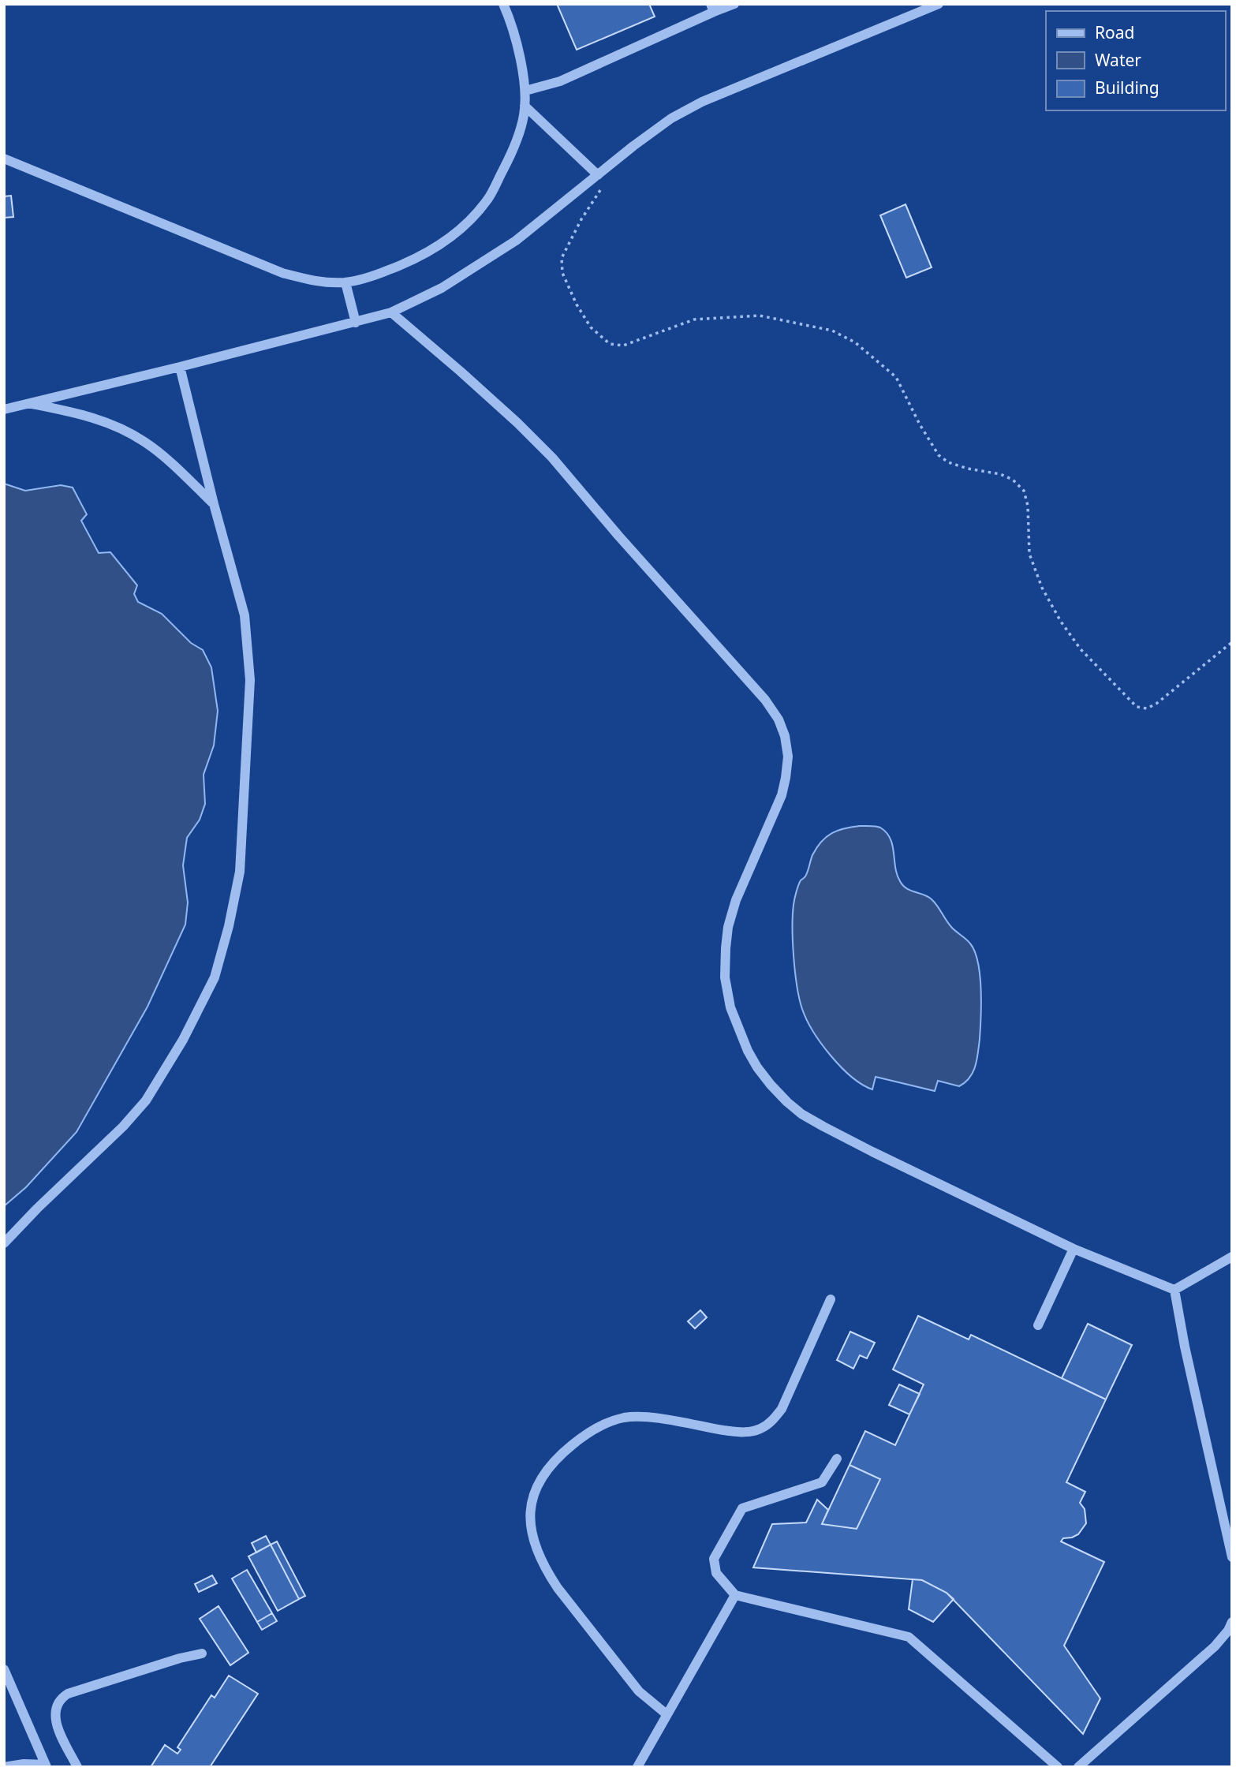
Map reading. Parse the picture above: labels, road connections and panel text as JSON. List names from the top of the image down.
{
  "legend": ["Road", "Water", "Building"]
}
